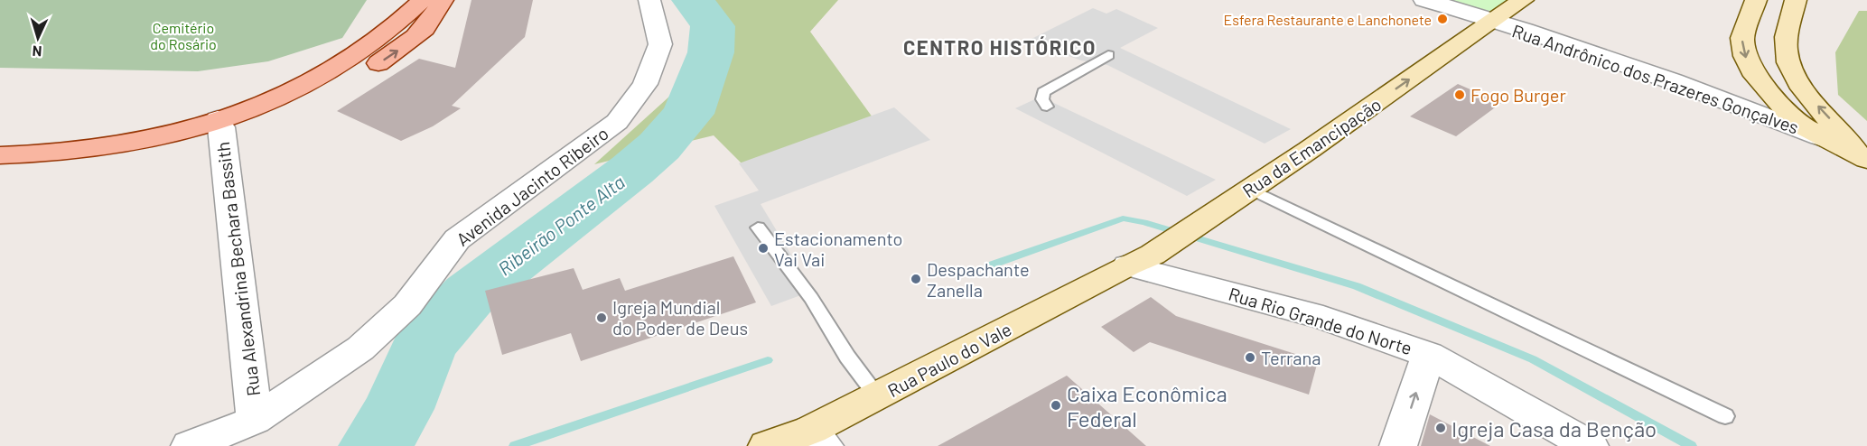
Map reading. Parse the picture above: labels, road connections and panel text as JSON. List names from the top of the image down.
{
  "streets": {
    "street": [
      "Rua Andrônico dos Prazeres Gonçalves",
      "Rua da Emancipação",
      "Avenida Jacinto Ribeiro",
      "Rua Alexandrina Bechara Bassith",
      "Rua Rio Grande do Norte",
      "Rua Paulo do Vale"
    ]
  },
  "crossings": [
    ["Rua Andrônico dos Prazeres Gonçalves", "Rua da Emancipação"],
    ["Rua da Emancipação", "Rua Rio Grande do Norte"],
    ["Rua da Emancipação", "Rua Paulo do Vale"],
    ["Avenida Jacinto Ribeiro", "Rua Alexandrina Bechara Bassith"],
    ["Rua Rio Grande do Norte", "Rua Paulo do Vale"]
  ],
  "one_way": ["Rua da Emancipação"],
  "districts": ["CENTRO HISTÓRICO"],
  "water": ["Ribeirão Ponte Alta"],
  "parks": ["Cemitério do Rosário"],
  "places": [
    "Esfera Restaurante e Lanchonete",
    "Fogo Burger",
    "Estacionamento Vai Vai",
    "Despachante Zanella",
    "Igreja Mundial do Poder de Deus",
    "Terrana",
    "Caixa Econômica Federal",
    "Igreja Casa da Benção"
  ],
  "north": "bottom"
}
